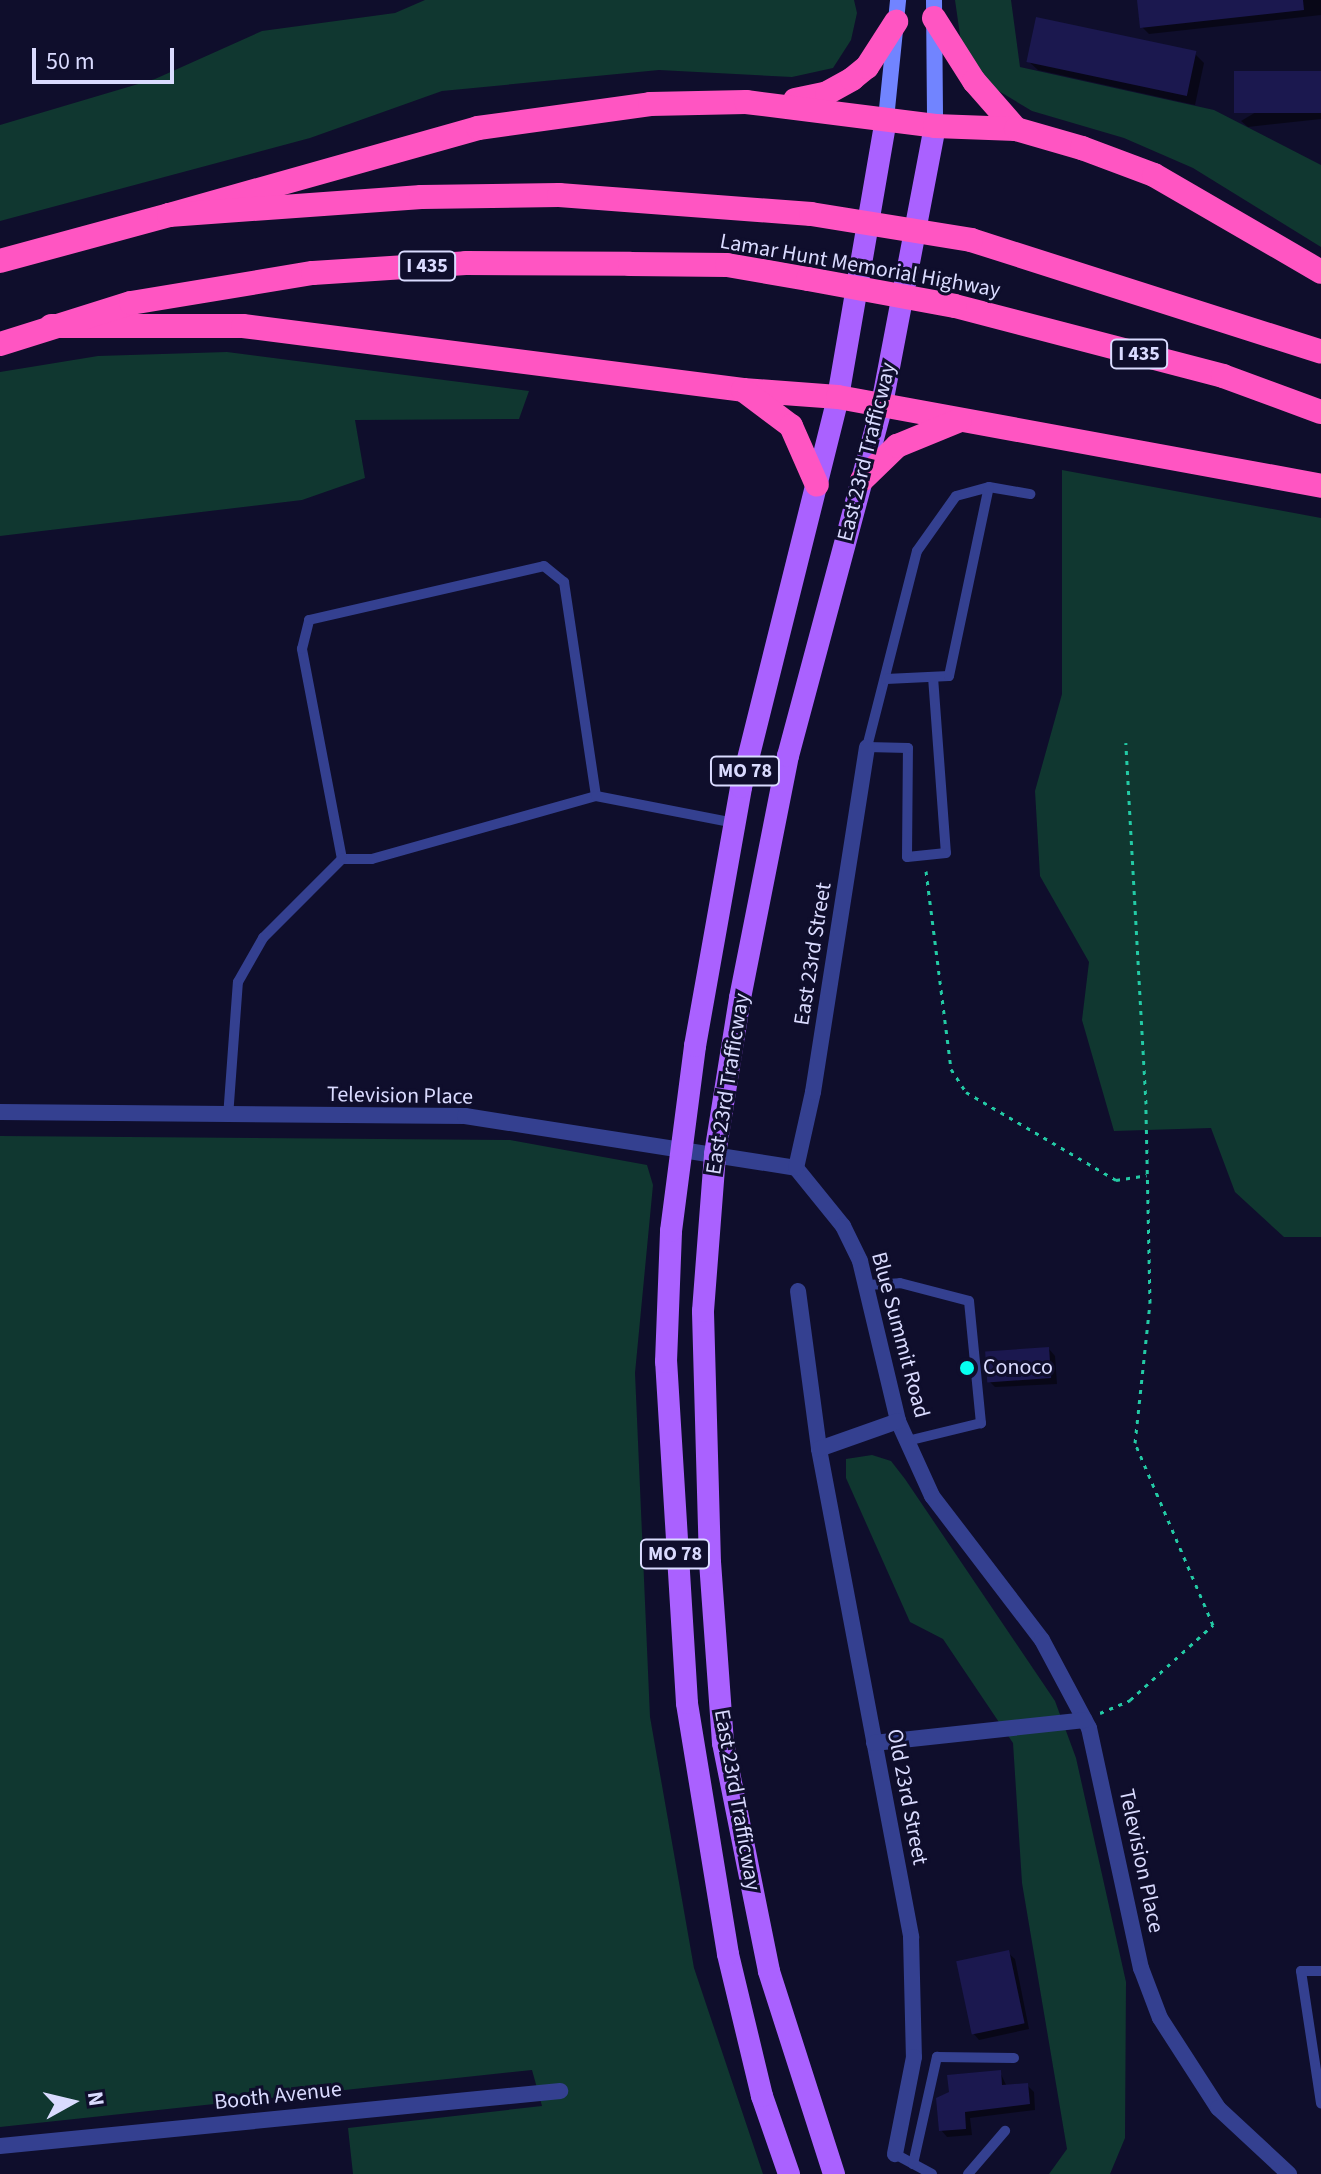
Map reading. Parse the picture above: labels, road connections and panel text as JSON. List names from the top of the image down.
{
  "streets": {
    "highway": ["I 435", "Lamar Hunt Memorial Highway"],
    "main road": ["East 23rd Trafficway", "MO 78"],
    "street": [
      "East 23rd Street",
      "Television Place",
      "Blue Summit Road",
      "Old 23rd Street",
      "Booth Avenue"
    ]
  },
  "crossings": [
    ["East 23rd Trafficway", "Television Place"],
    ["East 23rd Street", "Television Place"],
    ["East 23rd Street", "Blue Summit Road"],
    ["Television Place", "Blue Summit Road"]
  ],
  "places": ["Conoco"],
  "scale_bar": "50 m",
  "north": "right"
}
